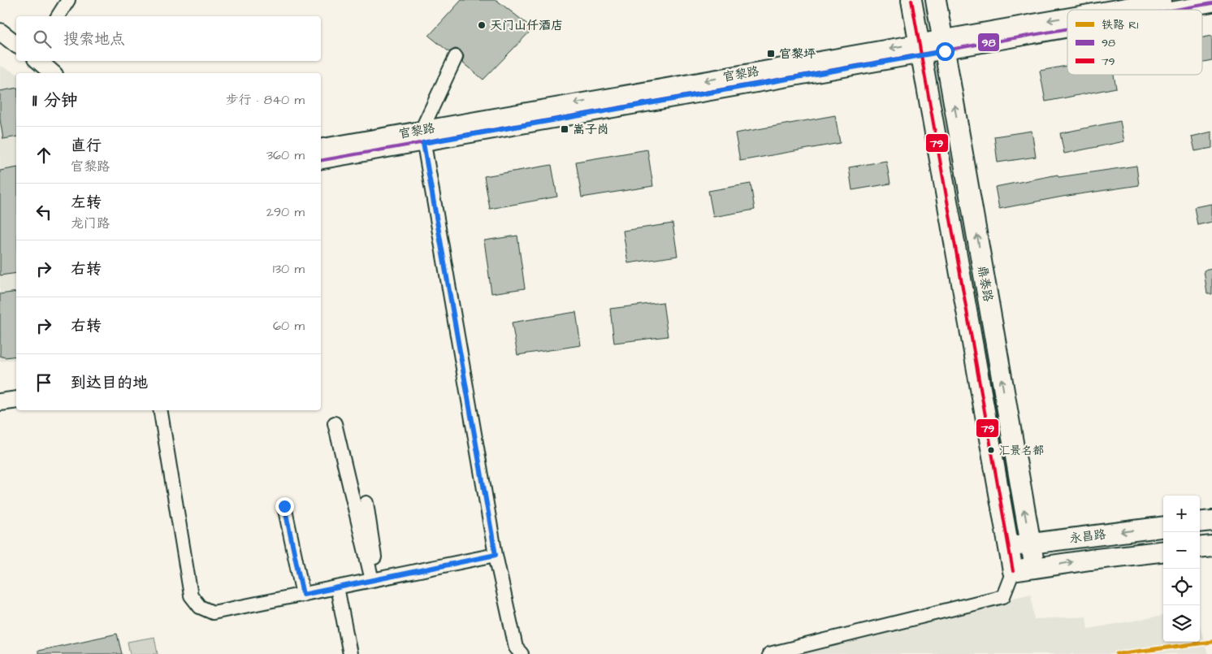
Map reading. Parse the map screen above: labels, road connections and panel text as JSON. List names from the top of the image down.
{
  "streets": {
    "highway": ["鼎泰路", "永昌路"],
    "main road": ["官黎路"]
  },
  "crossings": [
    ["官黎路", "鼎泰路"],
    ["鼎泰路", "永昌路"]
  ],
  "places": {
    "other": ["天门山仟酒店", "汇景名都"],
    "transit": ["官黎坪", "嵩子岗"]
  },
  "lines": ["transit line 79", "transit line 98", "rail line R1"],
  "legend": ["铁路 R1", "98", "79"],
  "page": {
    "search": "搜索地点",
    "heading": ["11 分钟", "步行 · 840 m"],
    "list": [
      ["直行", "官黎路", "360 m"],
      ["左转", "龙门路", "290 m"],
      ["右转", "130 m"],
      ["右转", "60 m"],
      "到达目的地"
    ],
    "map_buttons": ["+", "−"]
  }
}
